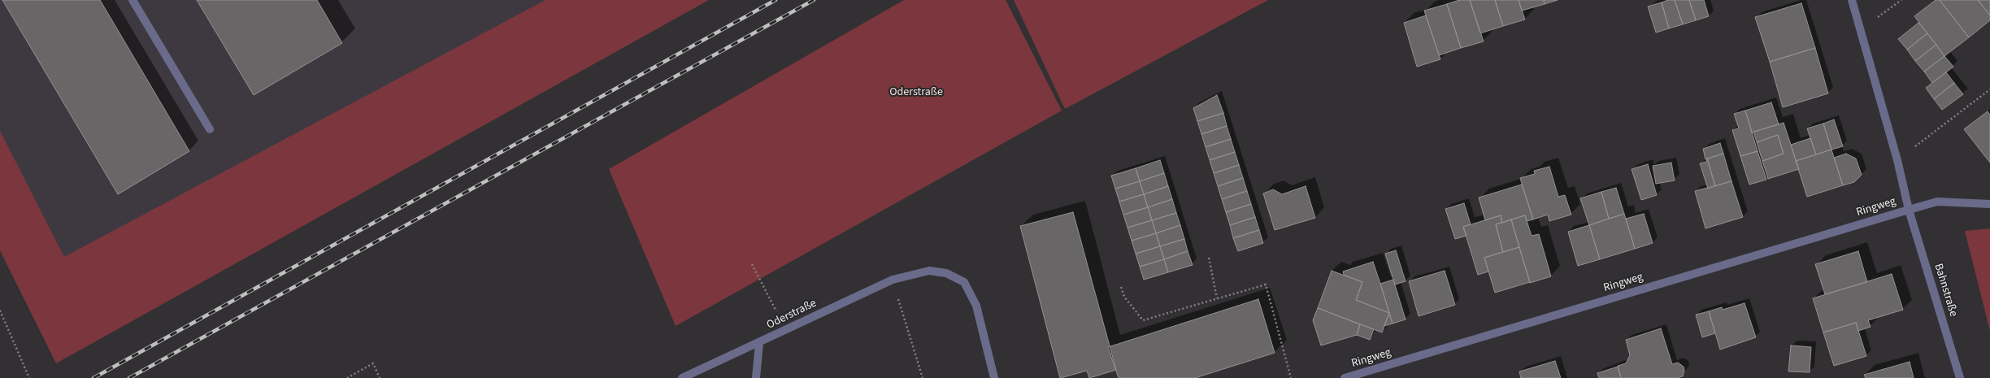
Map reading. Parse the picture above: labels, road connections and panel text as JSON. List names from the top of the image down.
{
  "streets": {
    "street": ["Ringweg", "Bahnstraße", "Oderstraße"]
  },
  "crossings": [
    ["Ringweg", "Bahnstraße"]
  ],
  "parks": ["Oderstraße"]
}
